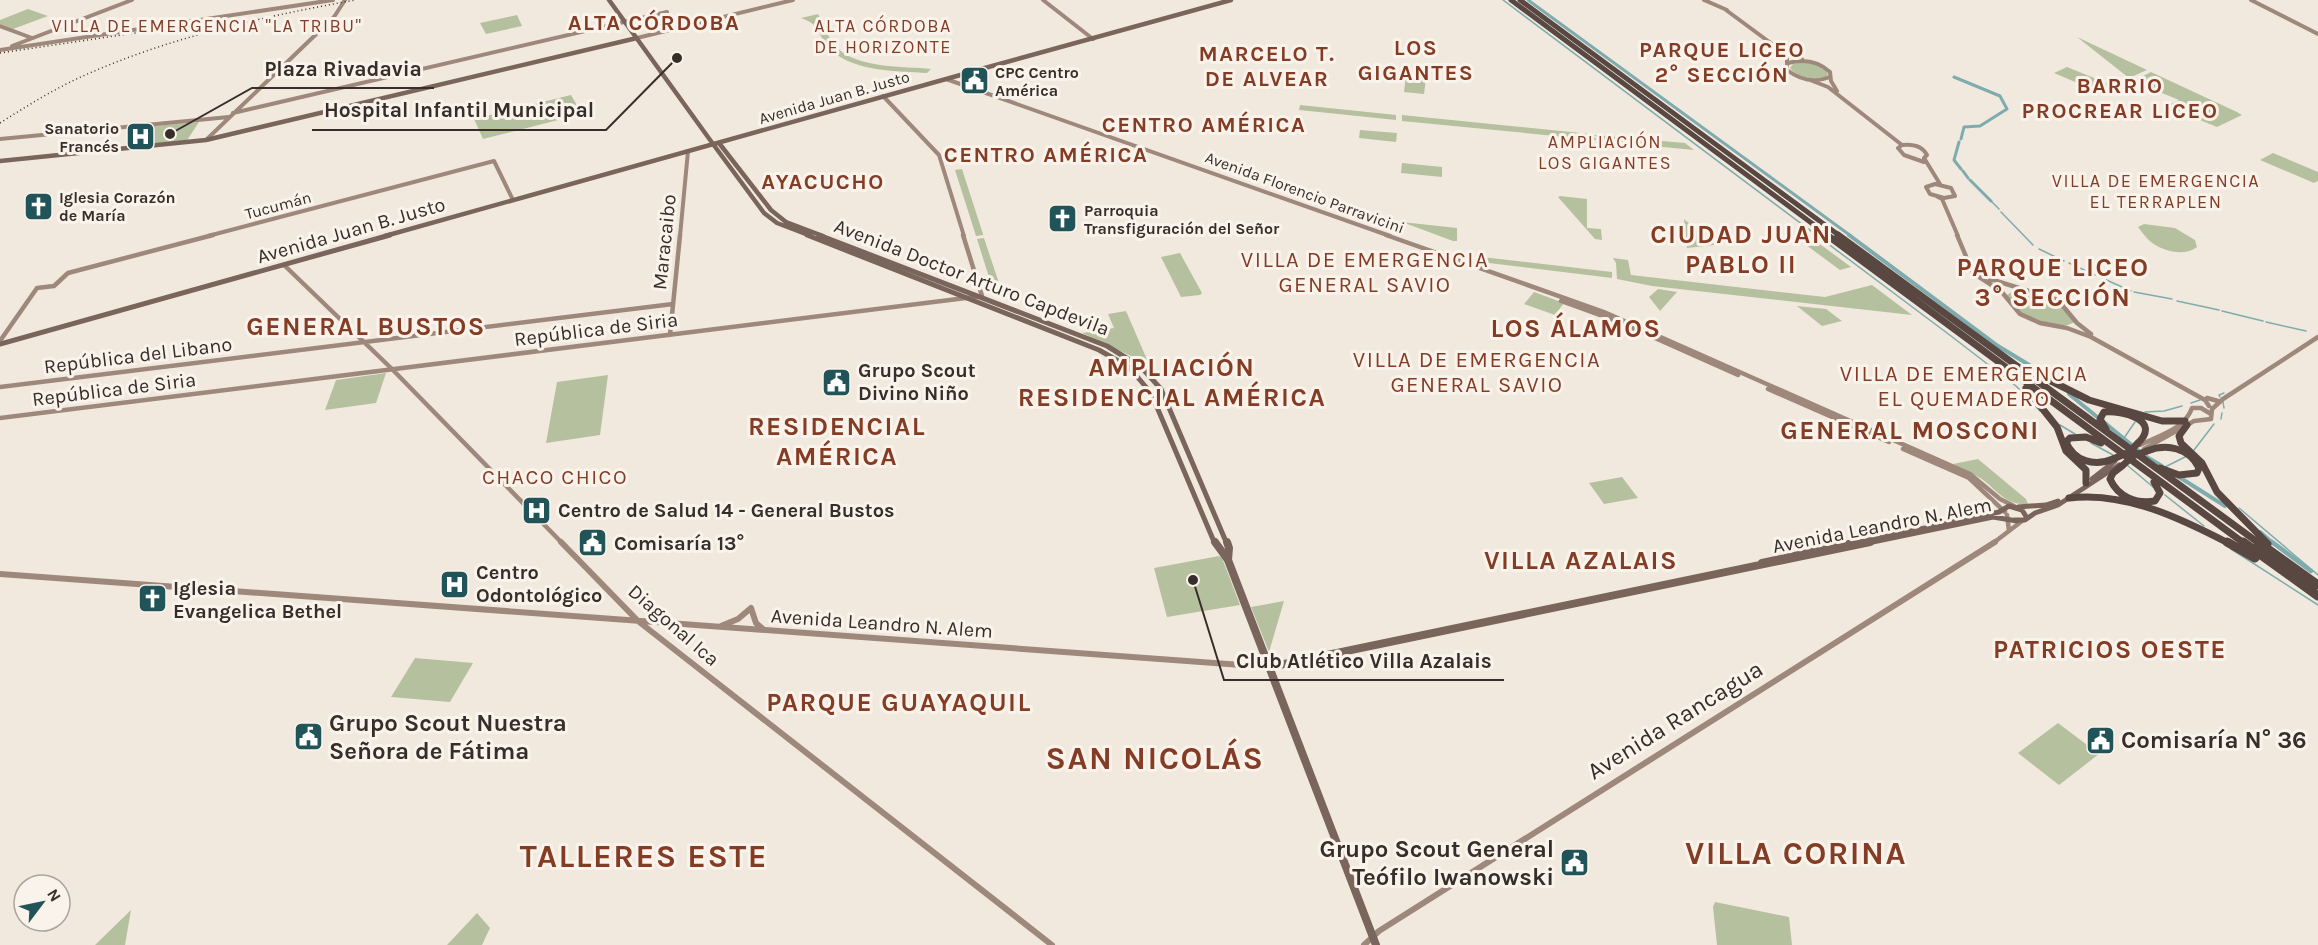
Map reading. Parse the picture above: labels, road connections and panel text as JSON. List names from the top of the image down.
{
  "streets": {
    "main road": [
      "Avenida Juan B. Justo",
      "Avenida Florencio Parravicini",
      "Tucumán",
      "Maracaibo",
      "Avenida Doctor Arturo Capdevila",
      "República de Siria",
      "República del Libano",
      "Avenida Leandro N. Alem",
      "Diagonal Ica",
      "Avenida Rancagua"
    ]
  },
  "crossings": [
    ["Avenida Juan B. Justo", "Avenida Florencio Parravicini"],
    ["Avenida Juan B. Justo", "Tucumán"],
    ["Avenida Juan B. Justo", "Maracaibo"],
    ["Avenida Juan B. Justo", "Avenida Doctor Arturo Capdevila"],
    ["Avenida Juan B. Justo", "Diagonal Ica"],
    ["Maracaibo", "República de Siria"],
    ["Maracaibo", "República del Libano"],
    ["Avenida Doctor Arturo Capdevila", "República de Siria"],
    ["Avenida Doctor Arturo Capdevila", "Avenida Leandro N. Alem"],
    ["Avenida Doctor Arturo Capdevila", "Avenida Rancagua"],
    ["República de Siria", "Diagonal Ica"],
    ["República del Libano", "Diagonal Ica"],
    ["Avenida Leandro N. Alem", "Diagonal Ica"],
    ["Avenida Leandro N. Alem", "Avenida Rancagua"]
  ],
  "districts": [
    "ALTA CÓRDOBA",
    "VILLA DE EMERGENCIA \"LA TRIBU\"",
    "ALTA CÓRDOBA DE HORIZONTE",
    "LOS GIGANTES",
    "PARQUE LICEO 2° SECCIÓN",
    "MARCELO T. DE ALVEAR",
    "BARRIO PROCREAR LICEO",
    "CENTRO AMÉRICA",
    "AMPLIACIÓN LOS GIGANTES",
    "CENTRO AMÉRICA",
    "AYACUCHO",
    "VILLA DE EMERGENCIA EL TERRAPLEN",
    "CIUDAD JUAN PABLO II",
    "VILLA DE EMERGENCIA GENERAL SAVIO",
    "PARQUE LICEO 3° SECCIÓN",
    "GENERAL BUSTOS",
    "LOS ÁLAMOS",
    "VILLA DE EMERGENCIA GENERAL SAVIO",
    "AMPLIACIÓN RESIDENCIAL AMÉRICA",
    "VILLA DE EMERGENCIA EL QUEMADERO",
    "RESIDENCIAL AMÉRICA",
    "GENERAL MOSCONI",
    "CHACO CHICO",
    "VILLA AZALAIS",
    "PATRICIOS OESTE",
    "PARQUE GUAYAQUIL",
    "SAN NICOLÁS",
    "VILLA CORINA",
    "TALLERES ESTE"
  ],
  "places": {
    "other": ["Hospital Infantil Municipal", "Plaza Rivadavia", "Club Atlético Villa Azalais"],
    "public building": [
      "CPC Centro América",
      "Grupo Scout Divino Niño",
      "Comisaría 13°",
      "Grupo Scout Nuestra Señora de Fátima",
      "Comisaría N° 36",
      "Grupo Scout General Teófilo Iwanowski"
    ],
    "hospital": ["Sanatorio Francés", "Centro de Salud 14 - General Bustos", "Centro Odontológico"],
    "church": ["Iglesia Corazón de María", "Parroquia Transfiguración del Señor", "Iglesia Evangelica Bethel"]
  },
  "north": "top right"
}
